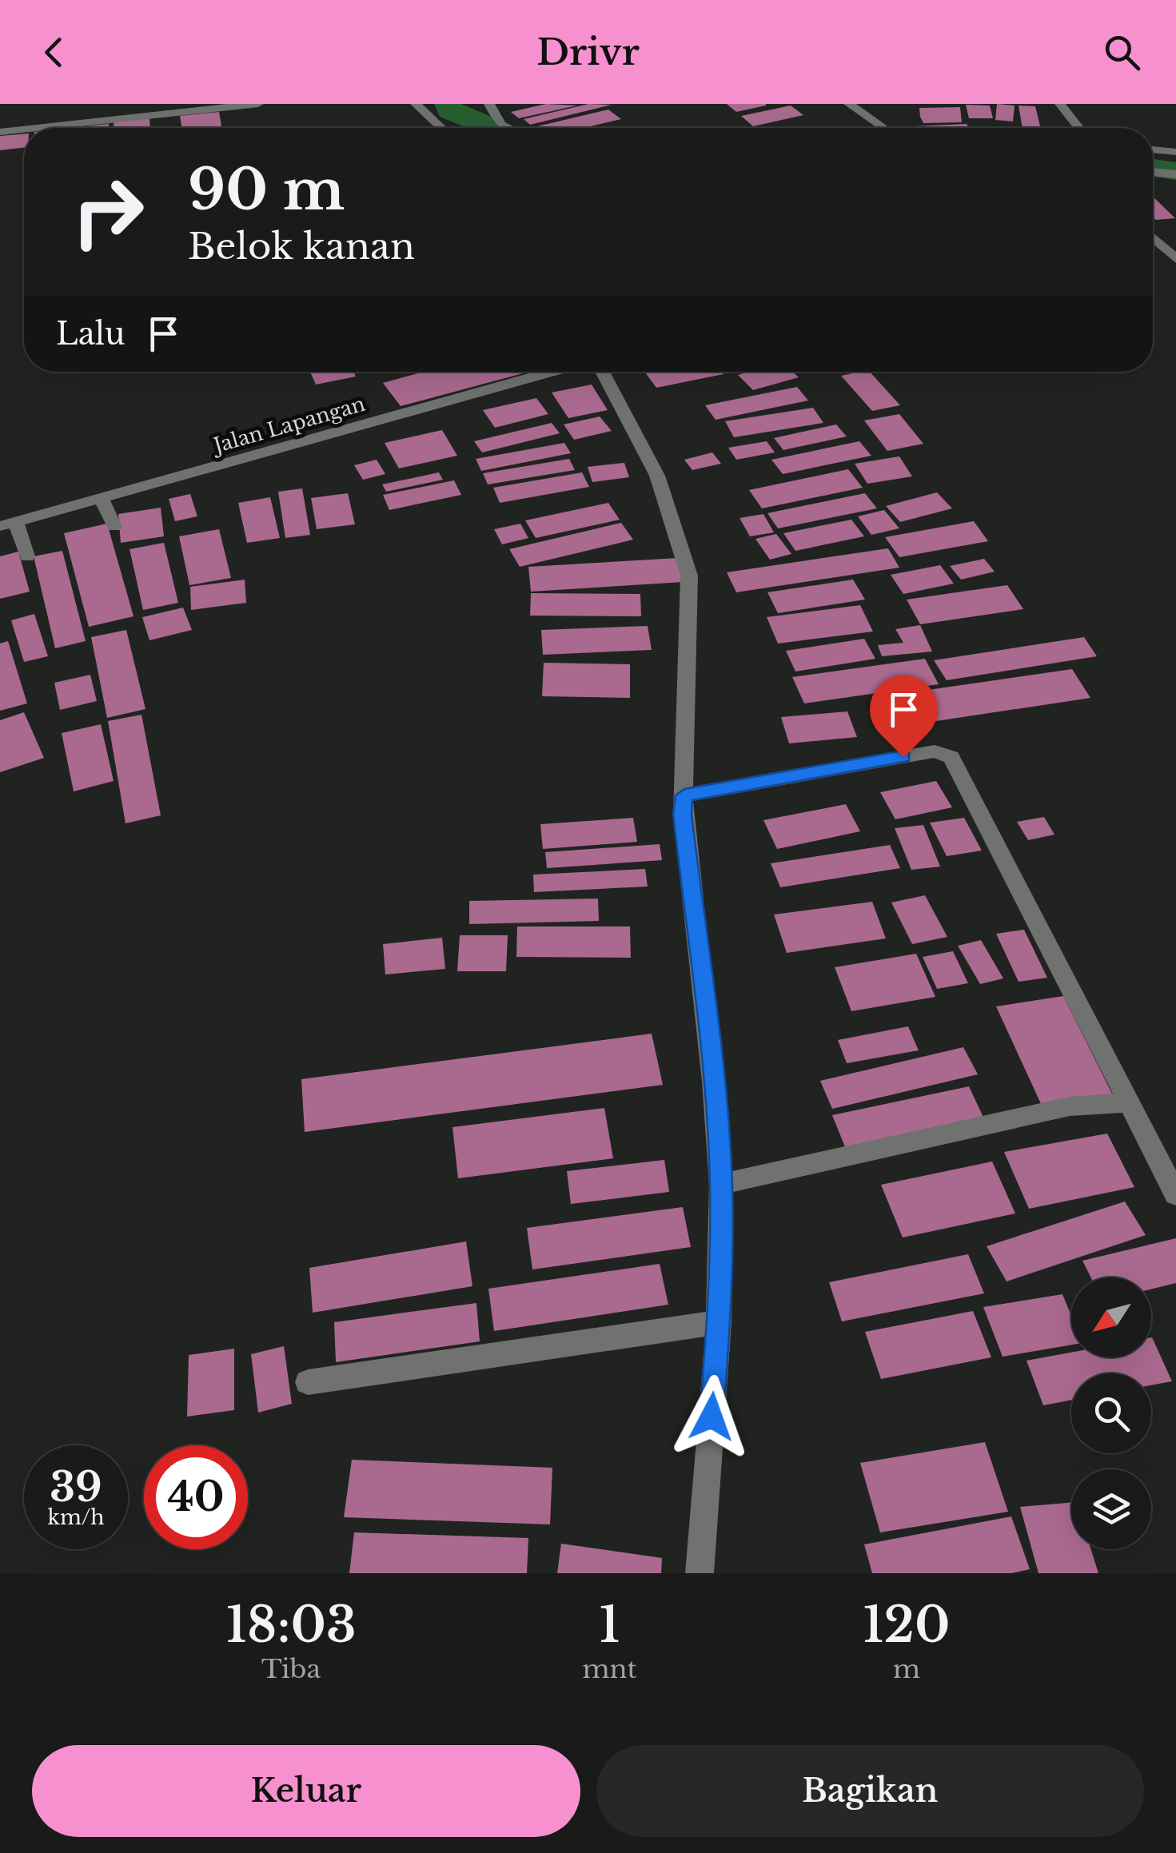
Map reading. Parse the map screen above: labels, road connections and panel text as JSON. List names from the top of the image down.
{
  "streets": {
    "street": ["Jalan Lapangan"]
  },
  "north": "bottom left",
  "page": {
    "header": "Drivr",
    "turn": ["90 m", "Belok kanan"],
    "then": "Lalu",
    "speed": "39 km/h",
    "limit": "40",
    "eta": [
      "18:03",
      "Tiba",
      "1",
      "mnt",
      "120",
      "m"
    ],
    "buttons": ["Keluar", "Bagikan"]
  }
}
